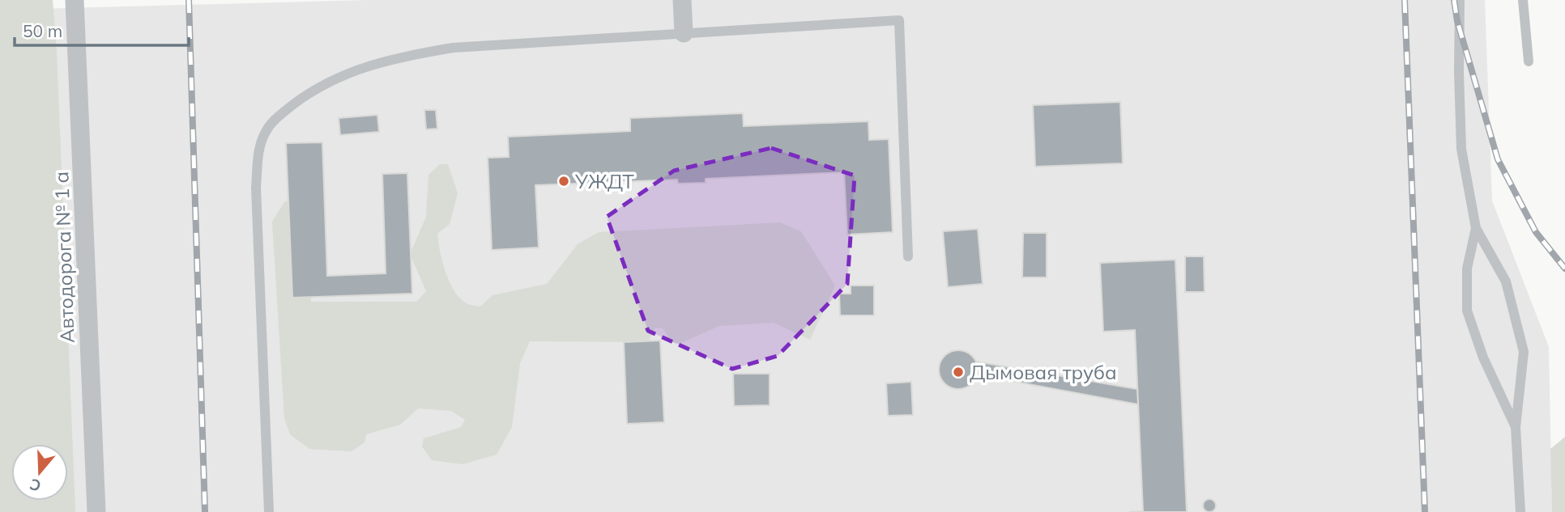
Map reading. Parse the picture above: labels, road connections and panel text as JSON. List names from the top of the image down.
{
  "streets": {
    "street": ["Автодорога № 1 а"]
  },
  "places": ["УЖДТ", "Дымовая труба"],
  "scale_bar": "50 m",
  "north": "bottom"
}
